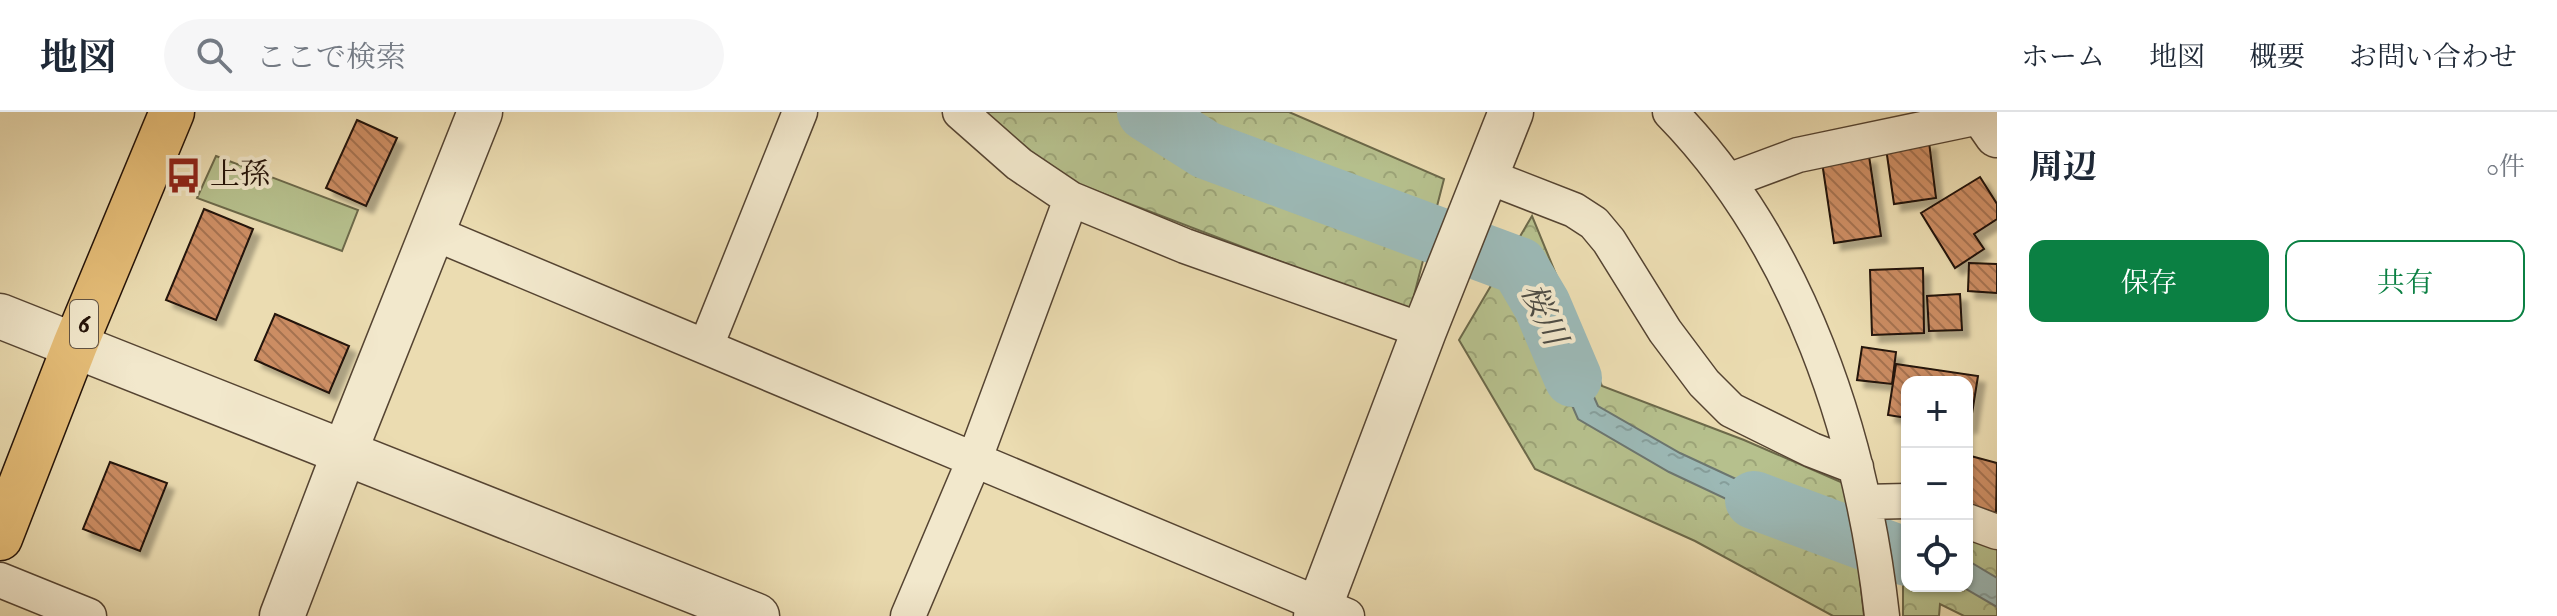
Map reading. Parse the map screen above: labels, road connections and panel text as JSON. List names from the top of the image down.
{
  "streets": {
    "highway": ["6"]
  },
  "water": ["桜川"],
  "places": {
    "bus stop": ["上孫"]
  },
  "page": {
    "header": "地図",
    "search": "ここで検索",
    "nav": [
      "ホーム",
      "地図",
      "概要",
      "お問い合わせ"
    ],
    "heading": ["周辺", "0件"],
    "buttons": ["保存", "共有"],
    "map_buttons": ["+", "−"]
  }
}
